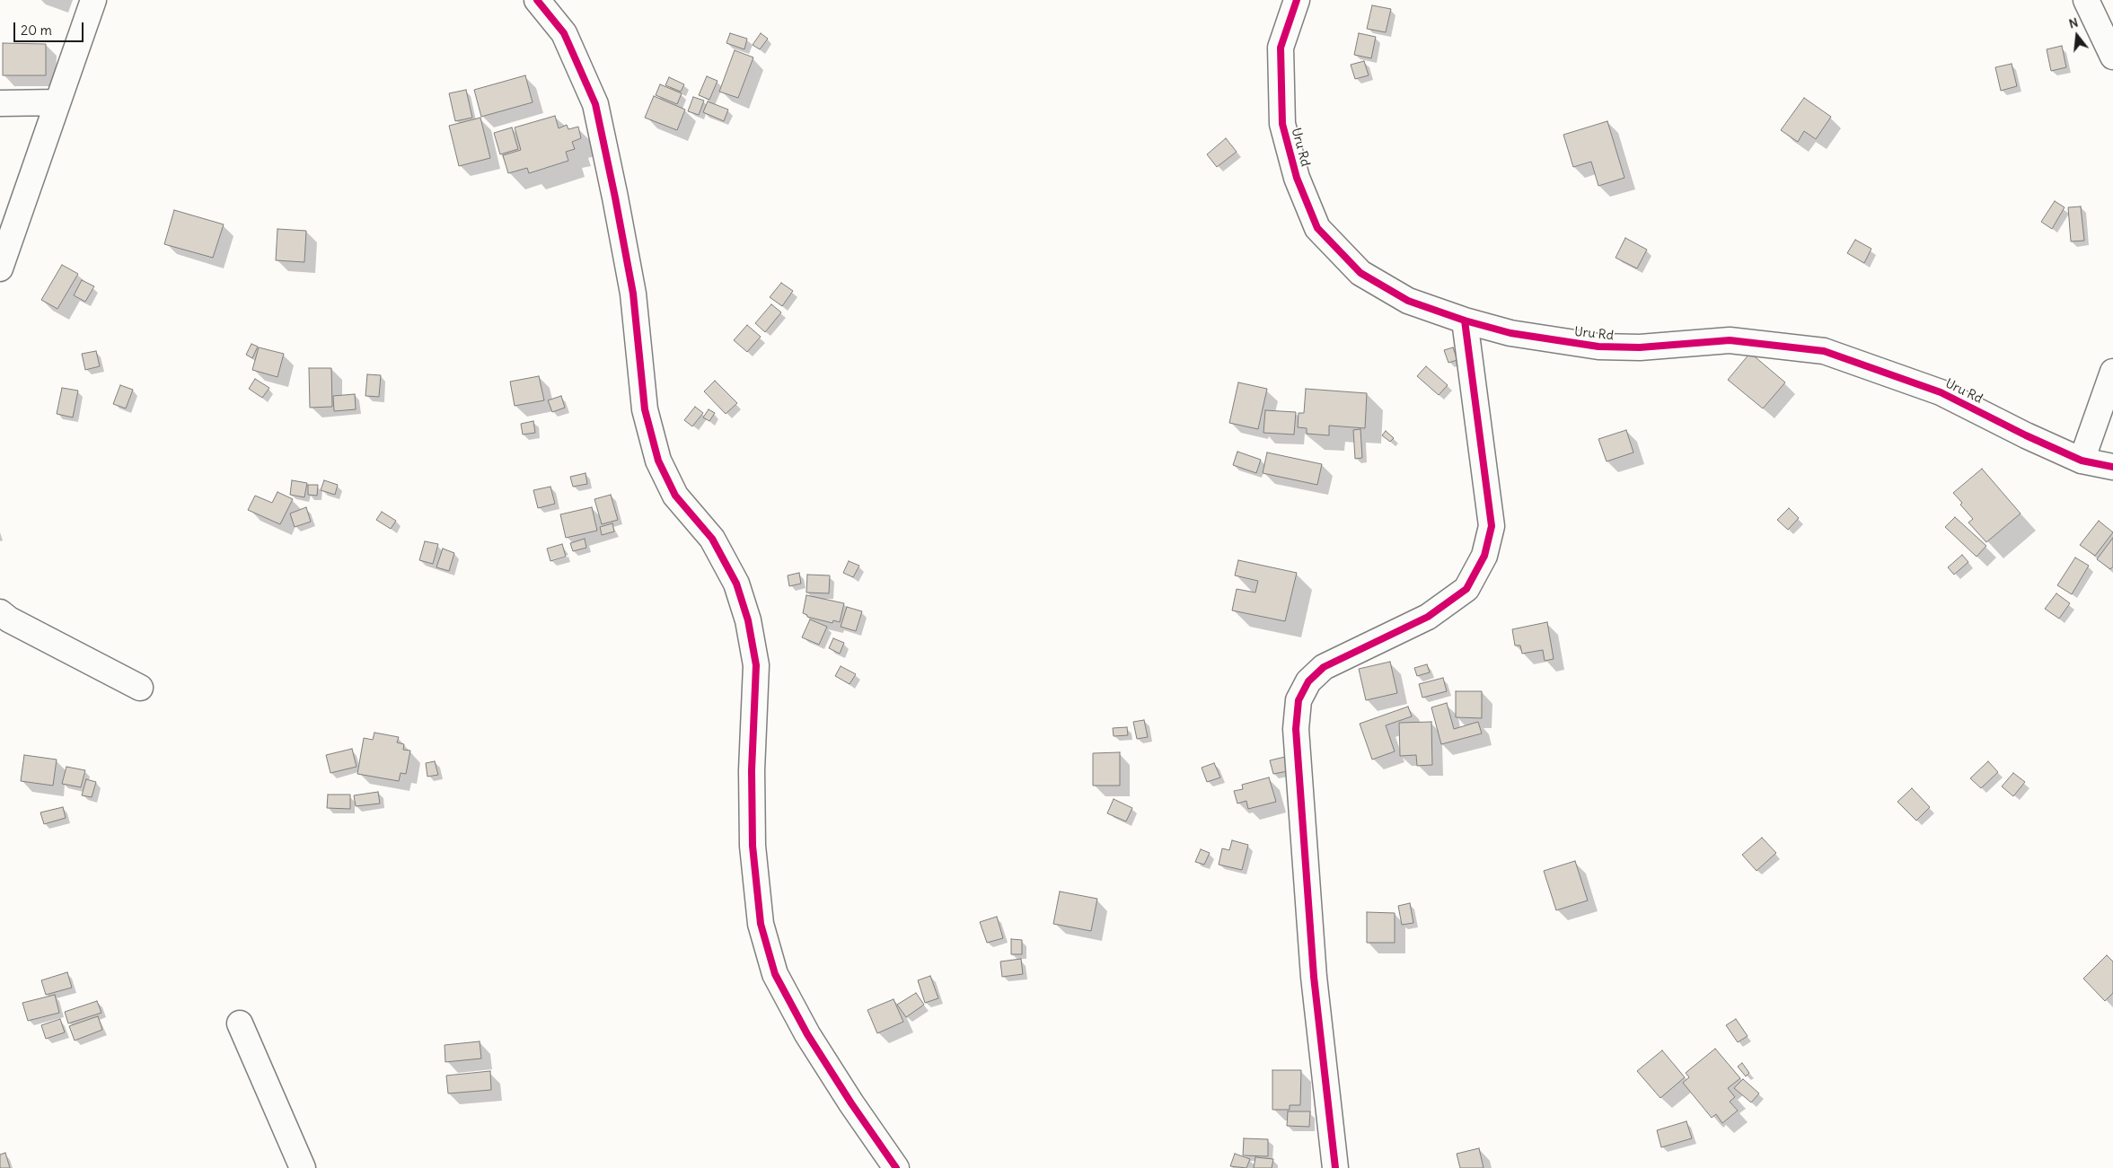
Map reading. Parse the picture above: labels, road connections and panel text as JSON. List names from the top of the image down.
{
  "streets": {
    "street": ["Uru Rd"]
  },
  "scale_bar": "20 m",
  "north": "top"
}
